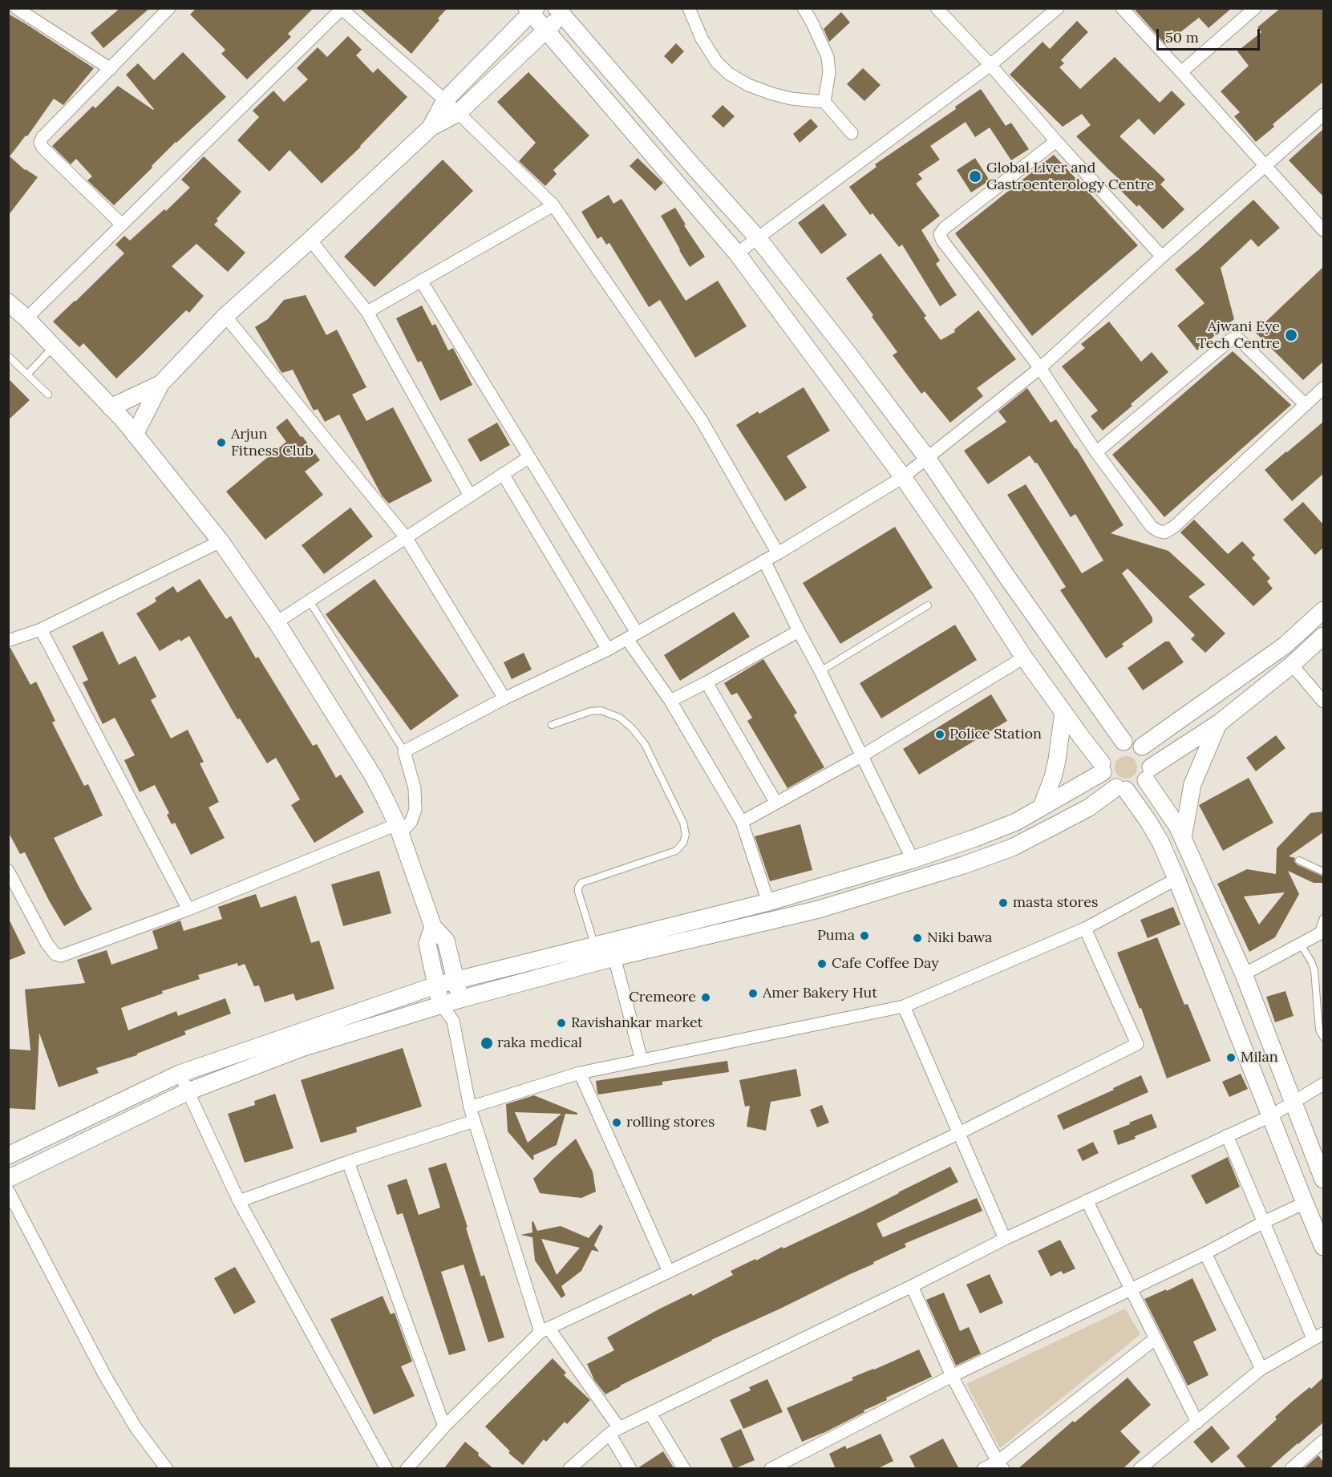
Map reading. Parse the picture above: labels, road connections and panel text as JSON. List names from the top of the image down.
{
  "places": [
    "Global Liver and Gastroenterology Centre",
    "Ajwani Eye Tech Centre",
    "Arjun Fitness Club",
    "Police Station",
    "masta stores",
    "Puma",
    "Niki bawa",
    "Cafe Coffee Day",
    "Amer Bakery Hut",
    "Cremeore",
    "Ravishankar market",
    "raka medical",
    "Milan",
    "rolling stores"
  ],
  "scale_bar": "50 m"
}
